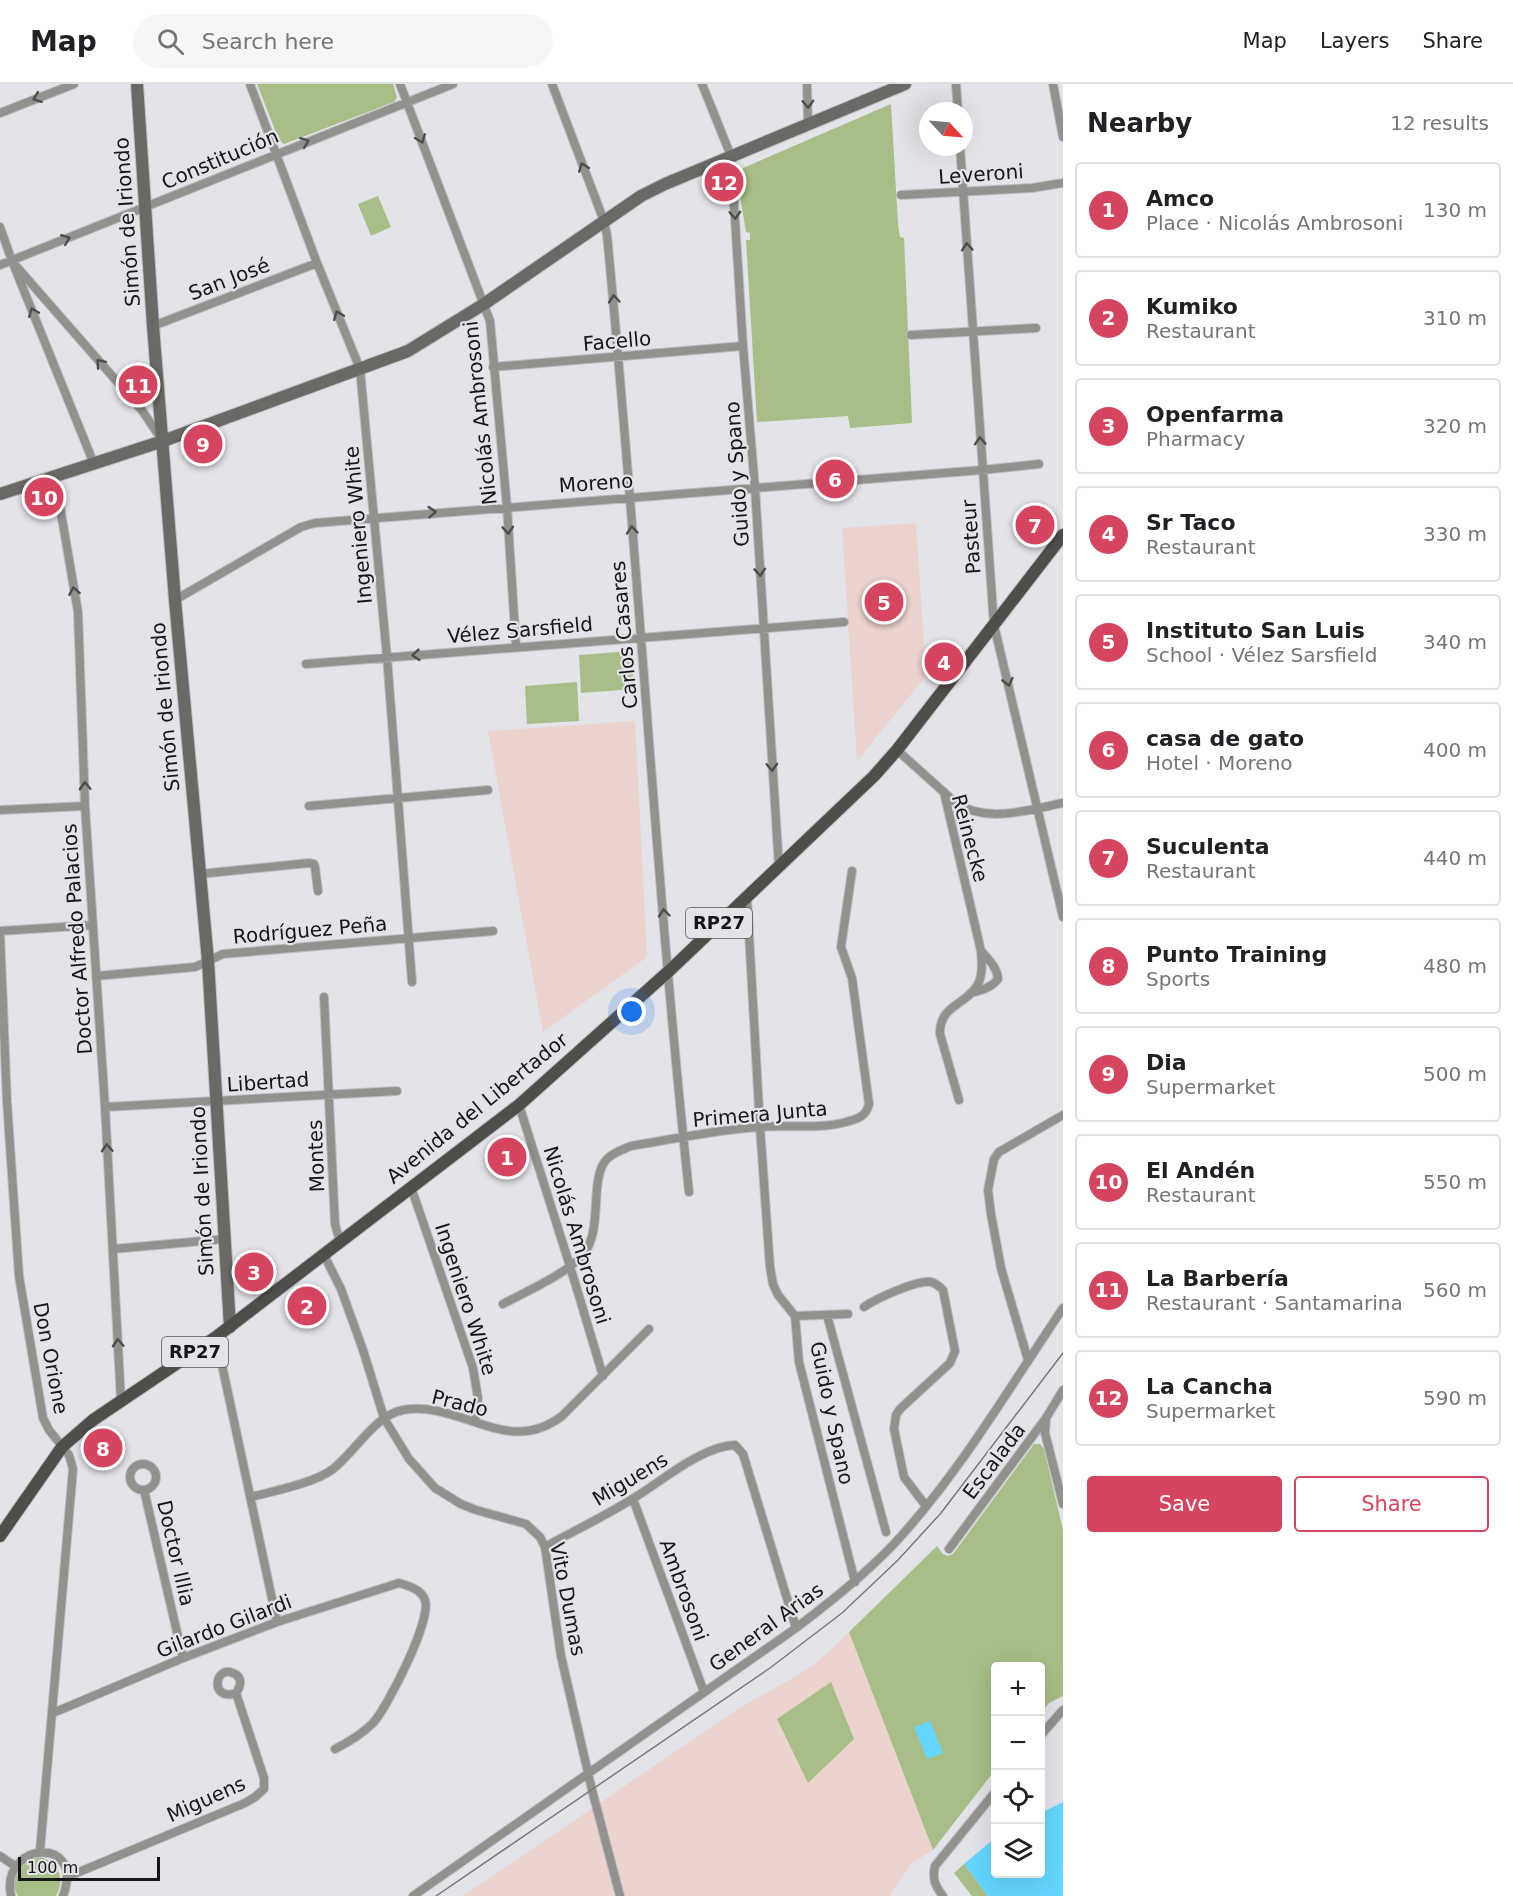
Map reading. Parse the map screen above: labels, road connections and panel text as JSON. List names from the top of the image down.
{
  "streets": {
    "main road": ["RP27", "Avenida del Libertador"],
    "street": [
      "Constitución",
      "Leveroni",
      "Simón de Iriondo",
      "San José",
      "Facello",
      "Nicolás Ambrosoni",
      "Guido y Spano",
      "Moreno",
      "Ingeniero White",
      "Pasteur",
      "Vélez Sarsfield",
      "Carlos Casares",
      "Reinecke",
      "Rodríguez Peña",
      "Doctor Alfredo Palacios",
      "Libertad",
      "Primera Junta",
      "Montes",
      "Don Orione",
      "Prado",
      "Escalada",
      "Miguens",
      "Doctor Illia",
      "Ambrosoni",
      "Vito Dumas",
      "Gilardo Gilardi",
      "General Arias"
    ]
  },
  "crossings": [
    ["Constitución", "Simón de Iriondo"],
    ["Constitución", "Nicolás Ambrosoni"],
    ["Constitución", "Ingeniero White"],
    ["Leveroni", "Pasteur"],
    ["Simón de Iriondo", "San José"],
    ["Simón de Iriondo", "Moreno"],
    ["Simón de Iriondo", "Rodríguez Peña"],
    ["Simón de Iriondo", "Libertad"],
    ["Simón de Iriondo", "Avenida del Libertador"],
    ["San José", "Ingeniero White"],
    ["Facello", "Nicolás Ambrosoni"],
    ["Facello", "Guido y Spano"],
    ["Facello", "Carlos Casares"],
    ["Nicolás Ambrosoni", "Moreno"],
    ["Nicolás Ambrosoni", "Vélez Sarsfield"],
    ["Nicolás Ambrosoni", "Avenida del Libertador"],
    ["Nicolás Ambrosoni", "Primera Junta"],
    ["Nicolás Ambrosoni", "Prado"],
    ["Guido y Spano", "Moreno"],
    ["Guido y Spano", "Vélez Sarsfield"],
    ["Guido y Spano", "Avenida del Libertador"],
    ["Guido y Spano", "General Arias"],
    ["Moreno", "Ingeniero White"],
    ["Moreno", "Pasteur"],
    ["Moreno", "Carlos Casares"],
    ["Ingeniero White", "Vélez Sarsfield"],
    ["Ingeniero White", "Rodríguez Peña"],
    ["Ingeniero White", "Avenida del Libertador"],
    ["Ingeniero White", "Prado"],
    ["Pasteur", "Avenida del Libertador"],
    ["Vélez Sarsfield", "Carlos Casares"],
    ["Carlos Casares", "Avenida del Libertador"],
    ["Carlos Casares", "Primera Junta"],
    ["Reinecke", "Avenida del Libertador"],
    ["Rodríguez Peña", "Doctor Alfredo Palacios"],
    ["Doctor Alfredo Palacios", "Libertad"],
    ["Doctor Alfredo Palacios", "Avenida del Libertador"],
    ["Libertad", "Montes"],
    ["Avenida del Libertador", "Montes"],
    ["Avenida del Libertador", "Don Orione"],
    ["Avenida del Libertador", "Vito Dumas"],
    ["Don Orione", "Gilardo Gilardi"],
    ["Prado", "Vito Dumas"],
    ["Miguens", "Ambrosoni"],
    ["Miguens", "Vito Dumas"],
    ["Miguens", "General Arias"],
    ["Doctor Illia", "Gilardo Gilardi"],
    ["Ambrosoni", "General Arias"],
    ["Vito Dumas", "General Arias"]
  ],
  "one_way": [
    "Constitución",
    "Nicolás Ambrosoni",
    "Guido y Spano",
    "Carlos Casares",
    "Doctor Alfredo Palacios"
  ],
  "scale_bar": "100 m",
  "north": "bottom right",
  "page": {
    "header": "Map",
    "search": "Search here",
    "nav": ["Map", "Layers", "Share"],
    "heading": ["Nearby", "12 results"],
    "pins": [
      "12",
      "11",
      "9",
      "6",
      "10",
      "7",
      "5",
      "4",
      "1",
      "3",
      "2",
      "8"
    ],
    "list": [
      {
        "mark": "1",
        "name": "Amco",
        "note": "Place · Nicolás Ambrosoni",
        "value": "130 m"
      },
      {
        "mark": "2",
        "name": "Kumiko",
        "note": "Restaurant",
        "value": "310 m"
      },
      {
        "mark": "3",
        "name": "Openfarma",
        "note": "Pharmacy",
        "value": "320 m"
      },
      {
        "mark": "4",
        "name": "Sr Taco",
        "note": "Restaurant",
        "value": "330 m"
      },
      {
        "mark": "5",
        "name": "Instituto San Luis",
        "note": "School · Vélez Sarsfield",
        "value": "340 m"
      },
      {
        "mark": "6",
        "name": "casa de gato",
        "note": "Hotel · Moreno",
        "value": "400 m"
      },
      {
        "mark": "7",
        "name": "Suculenta",
        "note": "Restaurant",
        "value": "440 m"
      },
      {
        "mark": "8",
        "name": "Punto Training",
        "note": "Sports",
        "value": "480 m"
      },
      {
        "mark": "9",
        "name": "Dia",
        "note": "Supermarket",
        "value": "500 m"
      },
      {
        "mark": "10",
        "name": "El Andén",
        "note": "Restaurant",
        "value": "550 m"
      },
      {
        "mark": "11",
        "name": "La Barbería",
        "note": "Restaurant · Santamarina",
        "value": "560 m"
      },
      {
        "mark": "12",
        "name": "La Cancha",
        "note": "Supermarket",
        "value": "590 m"
      }
    ],
    "buttons": ["Save", "Share"],
    "map_buttons": ["+", "−"],
    "scale": "100 m"
  }
}
